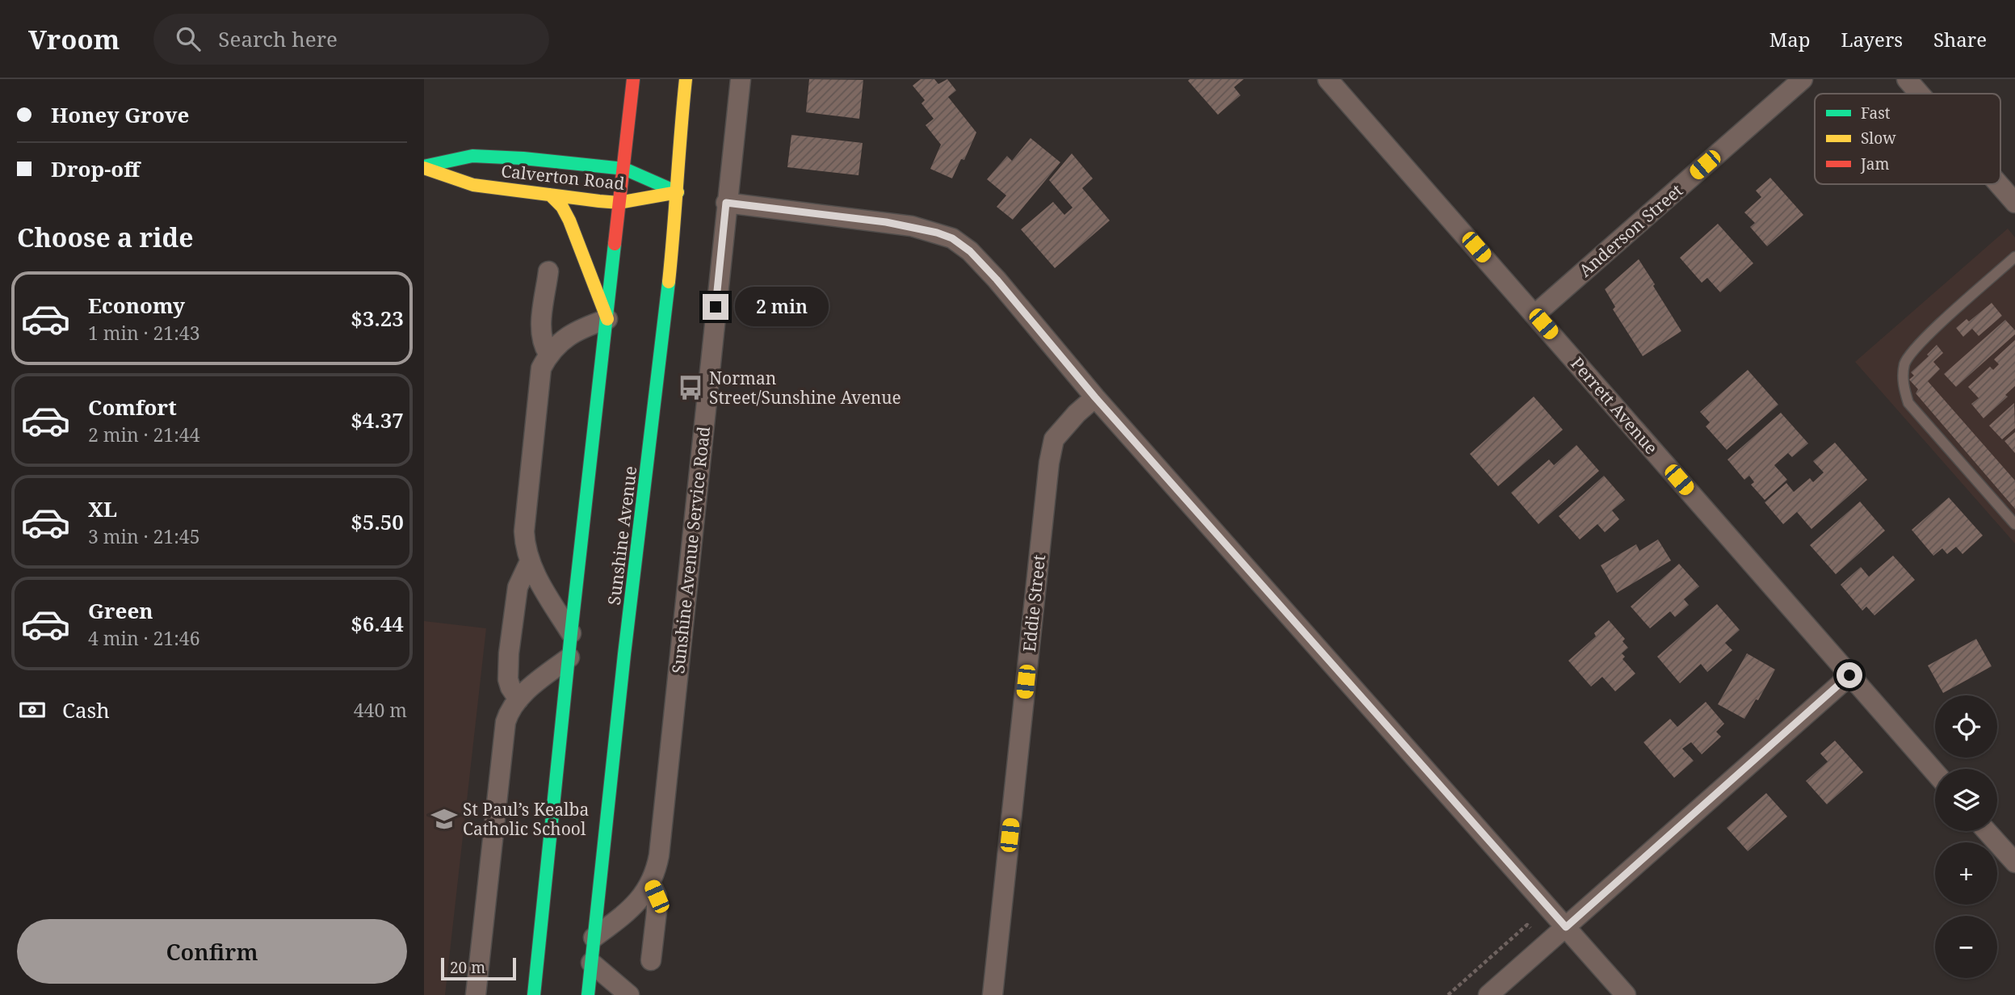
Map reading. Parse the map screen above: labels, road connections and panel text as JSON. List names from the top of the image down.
{
  "streets": {
    "main road": ["Calverton Road", "Sunshine Avenue"],
    "street": [
      "Anderson Street",
      "Perrett Avenue",
      "Sunshine Avenue Service Road",
      "Eddie Street"
    ]
  },
  "crossings": [
    ["Calverton Road", "Sunshine Avenue"],
    ["Anderson Street", "Perrett Avenue"],
    ["Sunshine Avenue", "Sunshine Avenue Service Road"]
  ],
  "places": {
    "bus stop": ["Norman Street/Sunshine Avenue"],
    "school or university": ["St Paul’s Kealba Catholic School"]
  },
  "legend": ["Fast", "Slow", "Jam"],
  "scale_bar": "20 m",
  "page": {
    "header": "Vroom",
    "search": "Search here",
    "nav": ["Map", "Layers", "Share"],
    "banner": ["Honey Grove", "Drop-off"],
    "heading": "Choose a ride",
    "list": [
      {
        "name": "Economy",
        "note": "1 min · 21:43",
        "value": "$3.23"
      },
      {
        "name": "Comfort",
        "note": "2 min · 21:44",
        "value": "$4.37"
      },
      {
        "name": "XL",
        "note": "3 min · 21:45",
        "value": "$5.50"
      },
      {
        "name": "Green",
        "note": "4 min · 21:46",
        "value": "$6.44"
      }
    ],
    "bubble": "2 min",
    "pay": ["Cash", "440 m"],
    "map_buttons": ["+", "−"],
    "buttons": "Confirm",
    "scale": "20 m"
  }
}
